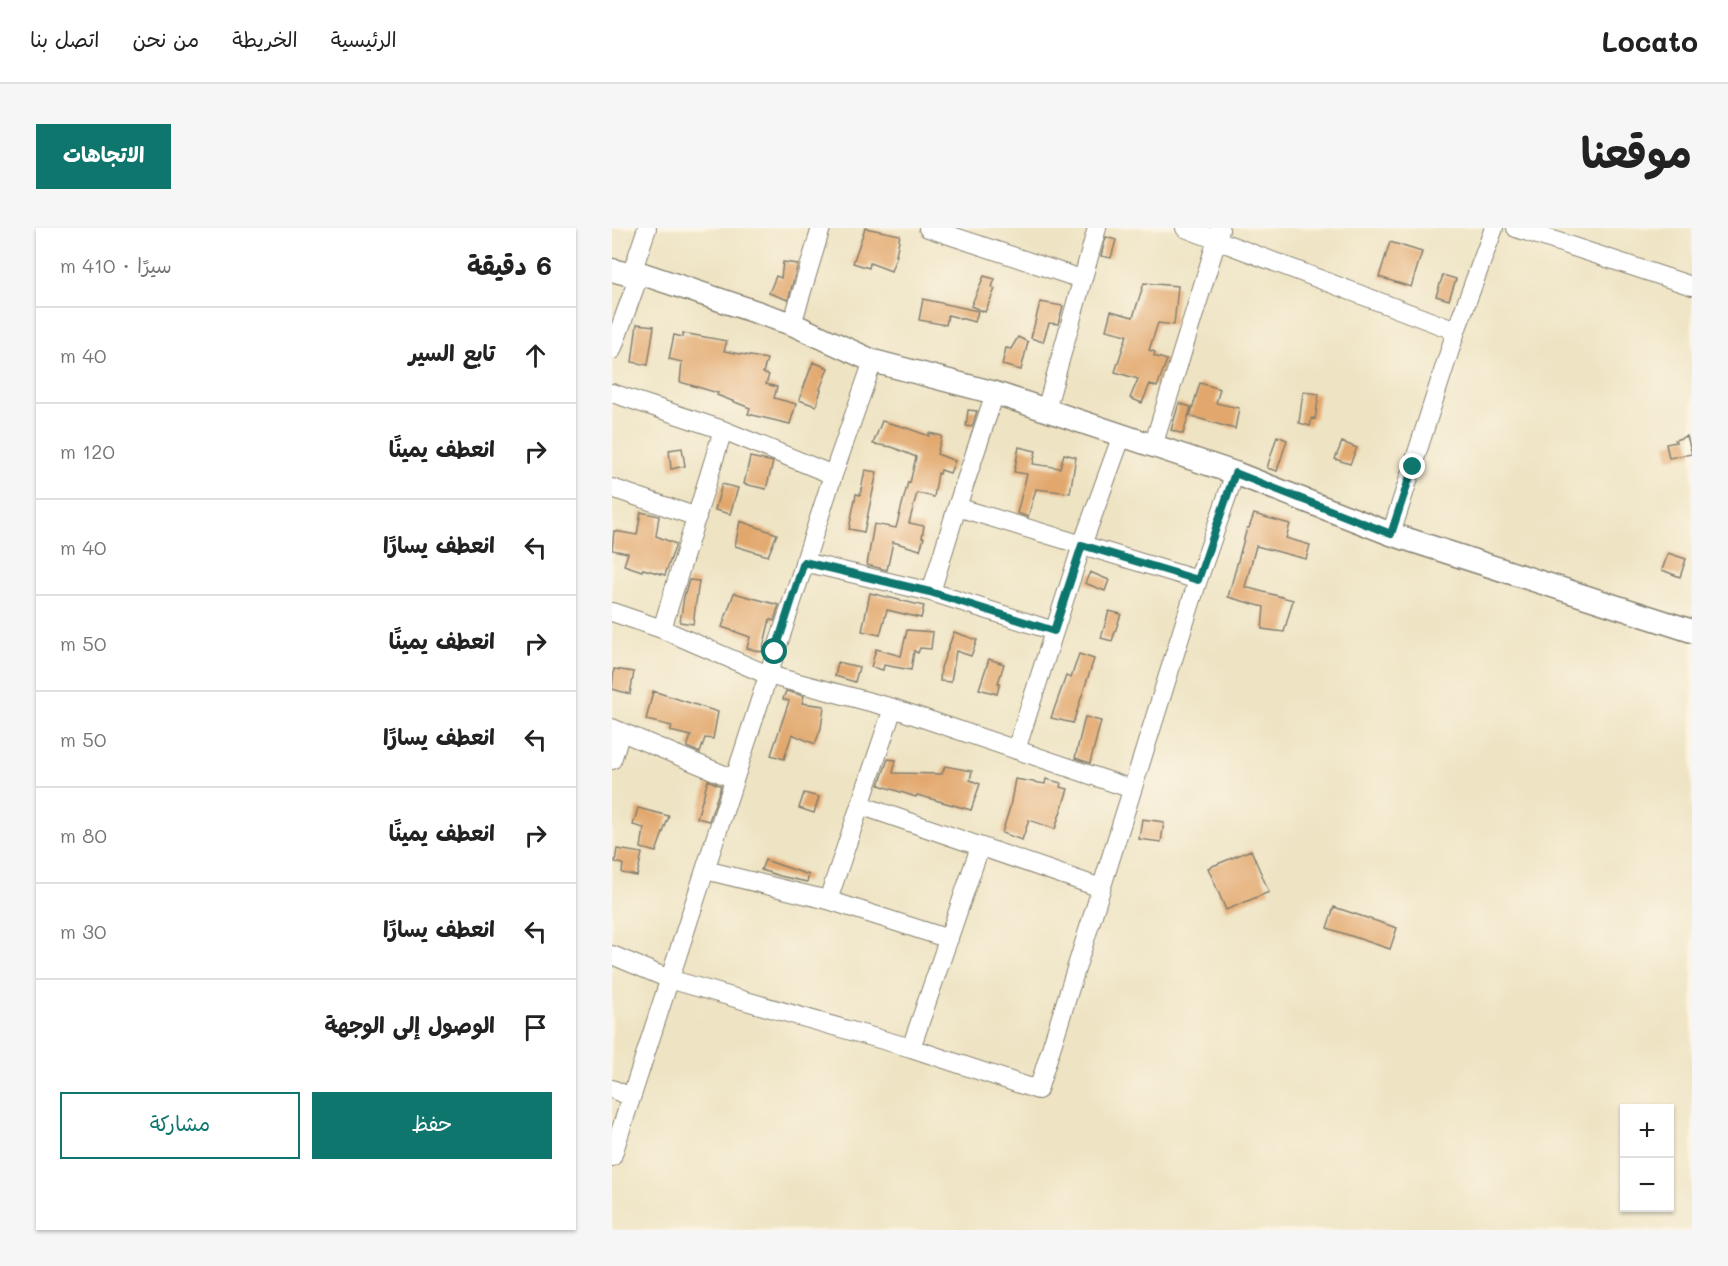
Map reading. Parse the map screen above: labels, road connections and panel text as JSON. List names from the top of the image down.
{
  "page": {
    "header": "Locato",
    "nav": [
      "الرئيسية",
      "الخريطة",
      "من نحن",
      "اتصل بنا"
    ],
    "title": "موقعنا",
    "buttons": [
      "الاتجاهات",
      ["حفظ", "مشاركة"]
    ],
    "heading": ["6 دقيقة", "سيرًا · 410 m"],
    "list": [
      ["تابع السير", "40 m"],
      ["انعطف يمينًا", "120 m"],
      ["انعطف يسارًا", "40 m"],
      ["انعطف يمينًا", "50 m"],
      ["انعطف يسارًا", "50 m"],
      ["انعطف يمينًا", "80 m"],
      ["انعطف يسارًا", "30 m"],
      "الوصول إلى الوجهة"
    ],
    "map_buttons": ["+", "−"]
  }
}
